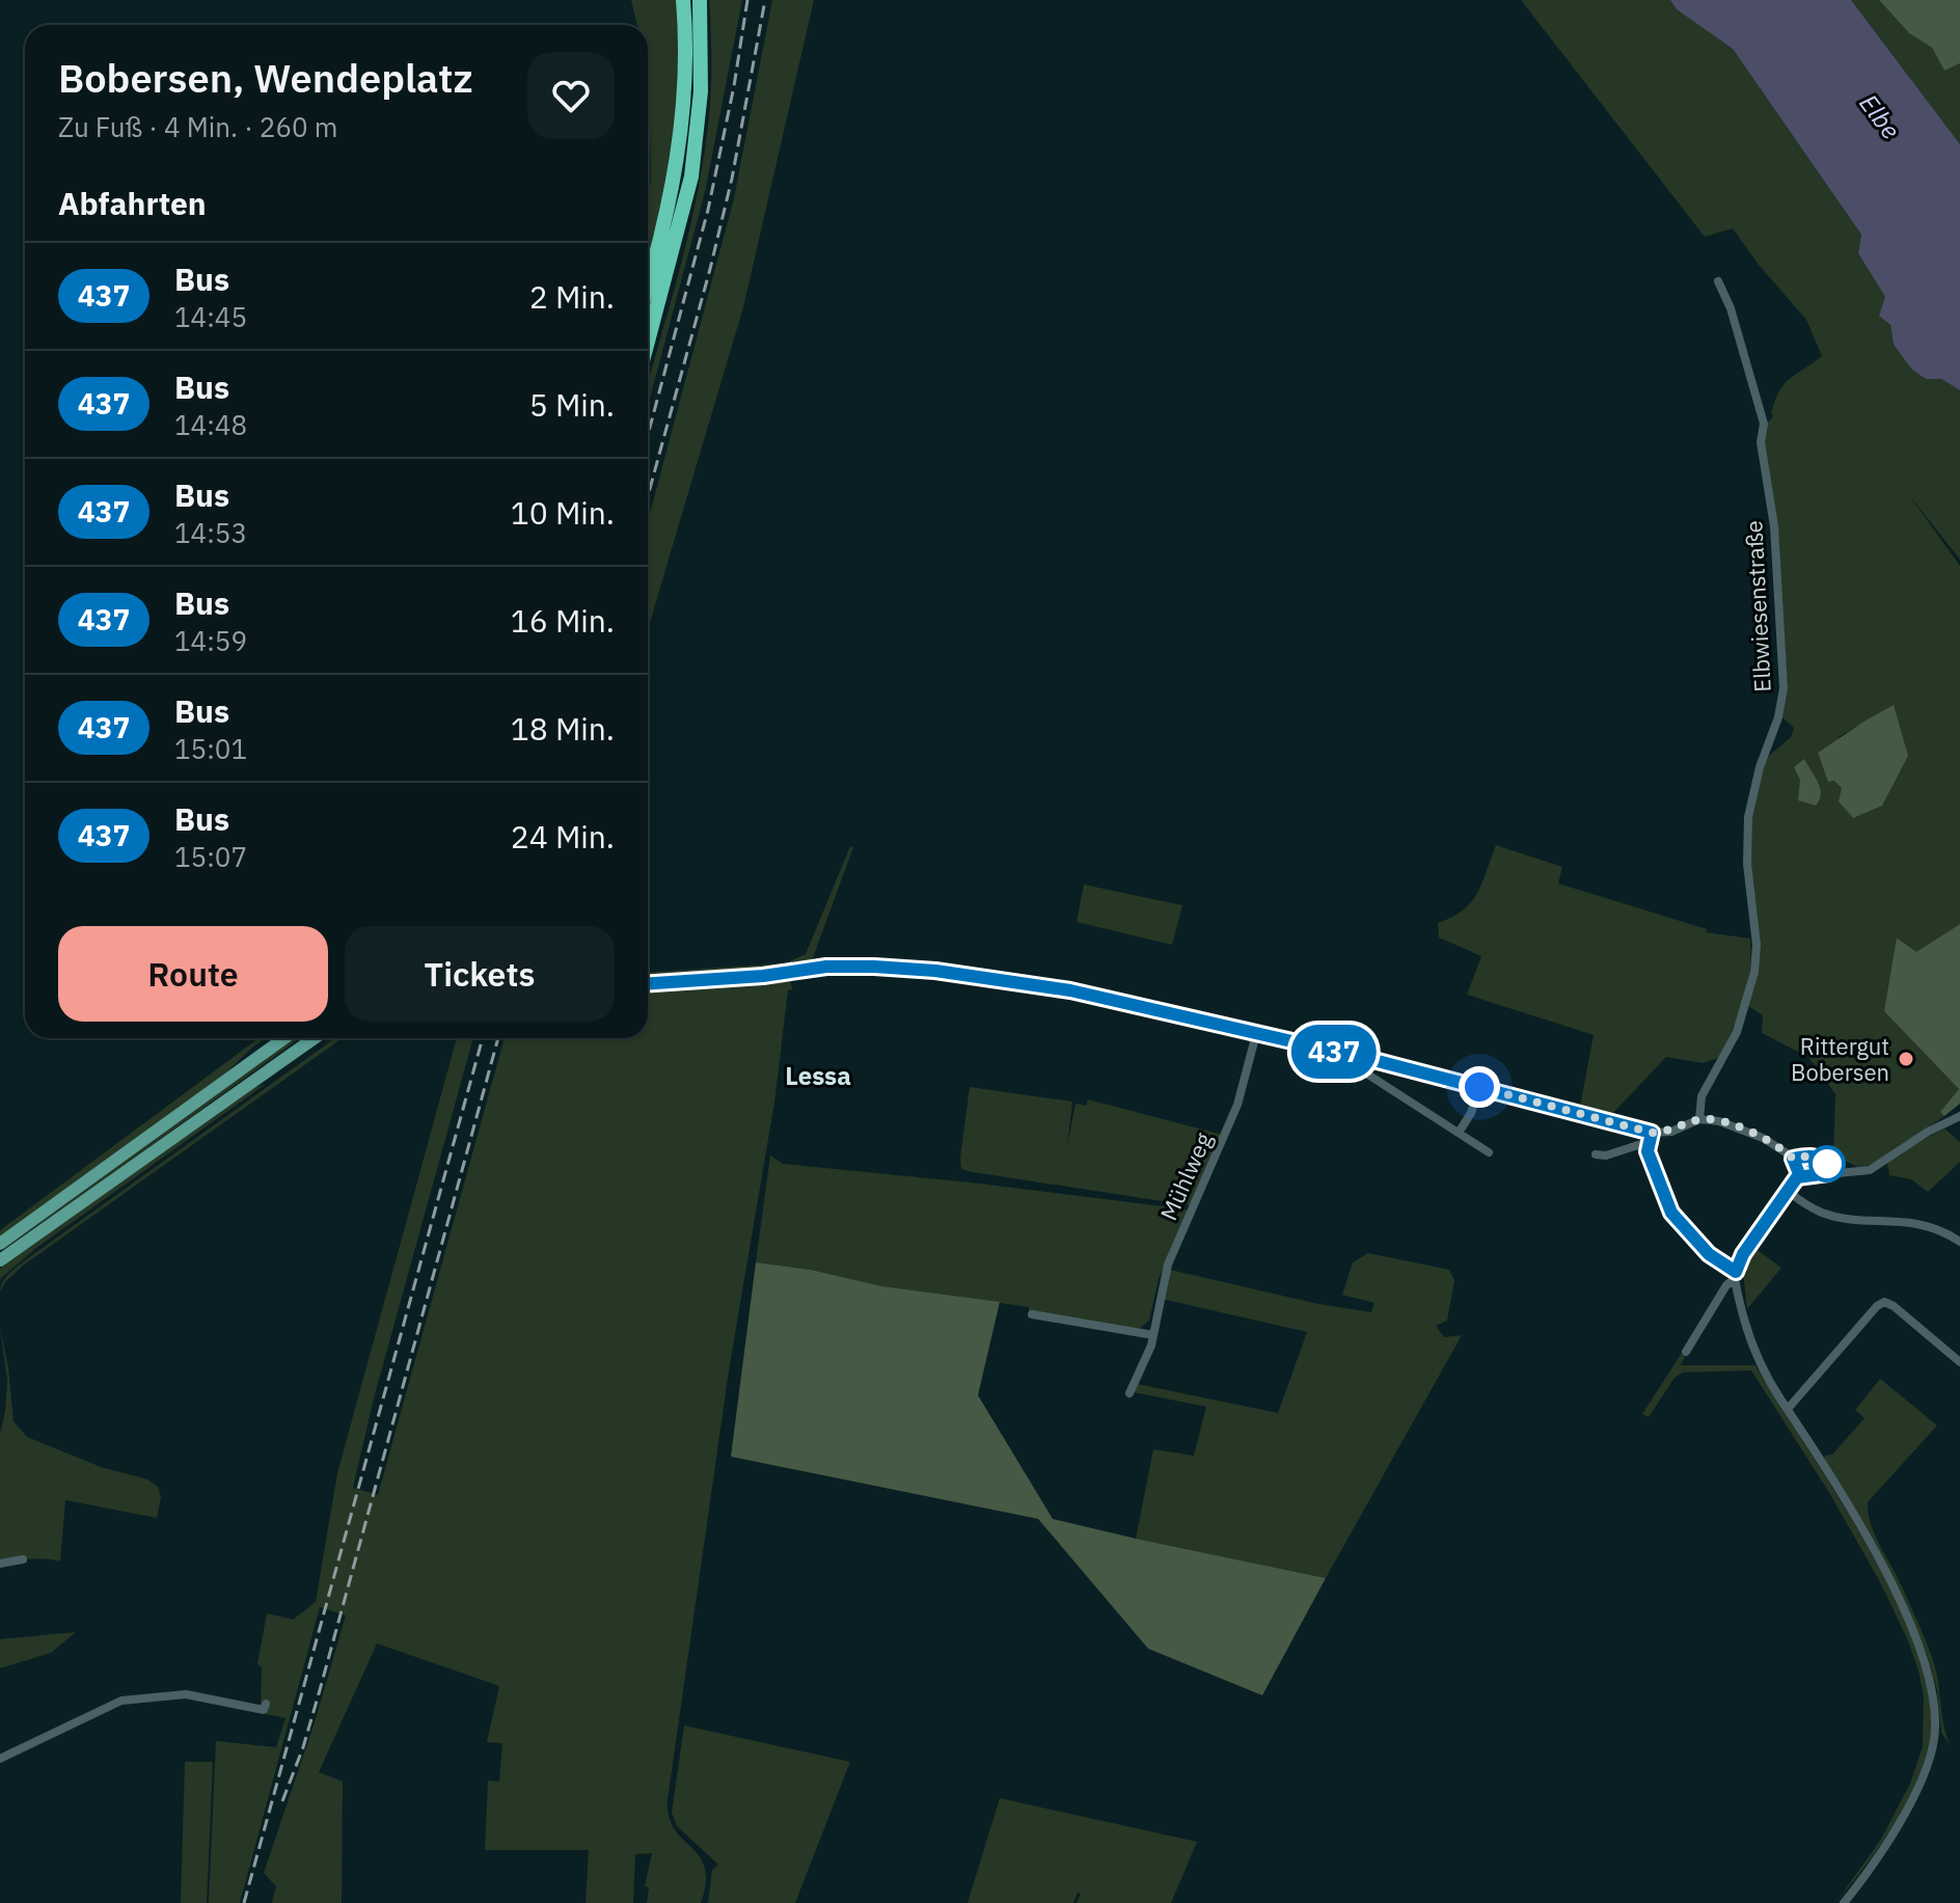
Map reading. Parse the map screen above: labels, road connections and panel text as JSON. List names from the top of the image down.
{
  "streets": {
    "street": ["Elbwiesenstraße", "Mühlweg"]
  },
  "districts": ["Lessa"],
  "water": ["Elbe"],
  "places": ["Rittergut Bobersen"],
  "lines": ["bus line 437"],
  "page": {
    "on_map": "437",
    "heading": [
      ["Bobersen, Wendeplatz", "Zu Fuß · 4 Min. · 260 m"],
      "Abfahrten"
    ],
    "list": [
      {
        "mark": "437",
        "name": "Bus",
        "note": "14:45",
        "value": "2 Min."
      },
      {
        "mark": "437",
        "name": "Bus",
        "note": "14:48",
        "value": "5 Min."
      },
      {
        "mark": "437",
        "name": "Bus",
        "note": "14:53",
        "value": "10 Min."
      },
      {
        "mark": "437",
        "name": "Bus",
        "note": "14:59",
        "value": "16 Min."
      },
      {
        "mark": "437",
        "name": "Bus",
        "note": "15:01",
        "value": "18 Min."
      },
      {
        "mark": "437",
        "name": "Bus",
        "note": "15:07",
        "value": "24 Min."
      }
    ],
    "buttons": ["Route", "Tickets"]
  }
}
